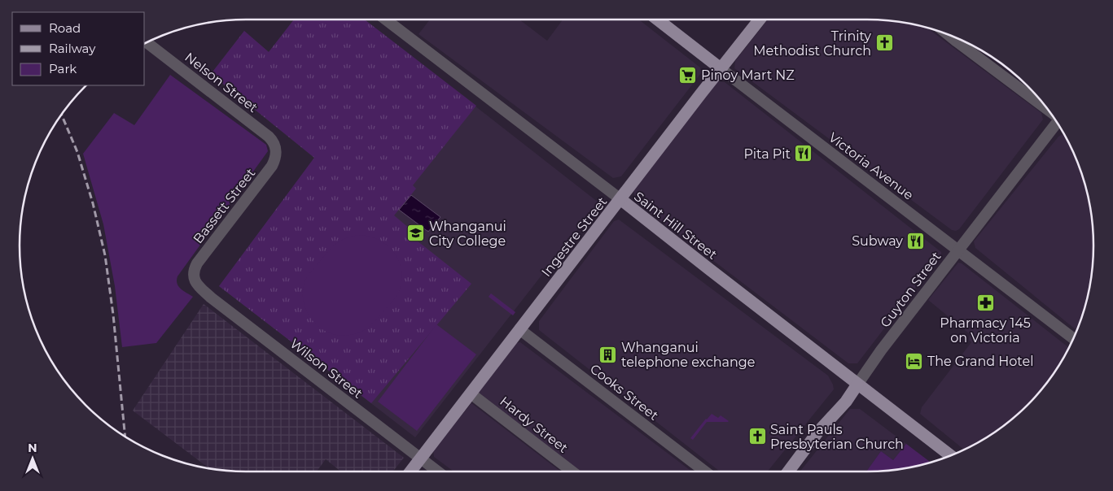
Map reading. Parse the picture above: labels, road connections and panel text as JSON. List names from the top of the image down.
{
  "streets": {
    "main road": [
      "Victoria Avenue",
      "Saint Hill Street",
      "Ingestre Street",
      "Guyton Street"
    ],
    "street": [
      "Nelson Street",
      "Bassett Street",
      "Wilson Street",
      "Cooks Street",
      "Hardy Street"
    ]
  },
  "crossings": [
    ["Nelson Street", "Bassett Street"],
    ["Victoria Avenue", "Ingestre Street"],
    ["Victoria Avenue", "Guyton Street"],
    ["Bassett Street", "Wilson Street"],
    ["Saint Hill Street", "Ingestre Street"],
    ["Saint Hill Street", "Guyton Street"],
    ["Ingestre Street", "Wilson Street"],
    ["Ingestre Street", "Cooks Street"],
    ["Ingestre Street", "Hardy Street"]
  ],
  "places": {
    "church": ["Trinity Methodist Church", "Saint Pauls Presbyterian Church"],
    "supermarket": ["Pinoy Mart NZ"],
    "restaurant": ["Pita Pit", "Subway"],
    "school or university": ["Whanganui City College"],
    "pharmacy": ["Pharmacy 145 on Victoria"],
    "building": ["Whanganui telephone exchange"],
    "hotel": ["The Grand Hotel"]
  },
  "legend": ["Road", "Railway", "Park"],
  "north": "top"
}
